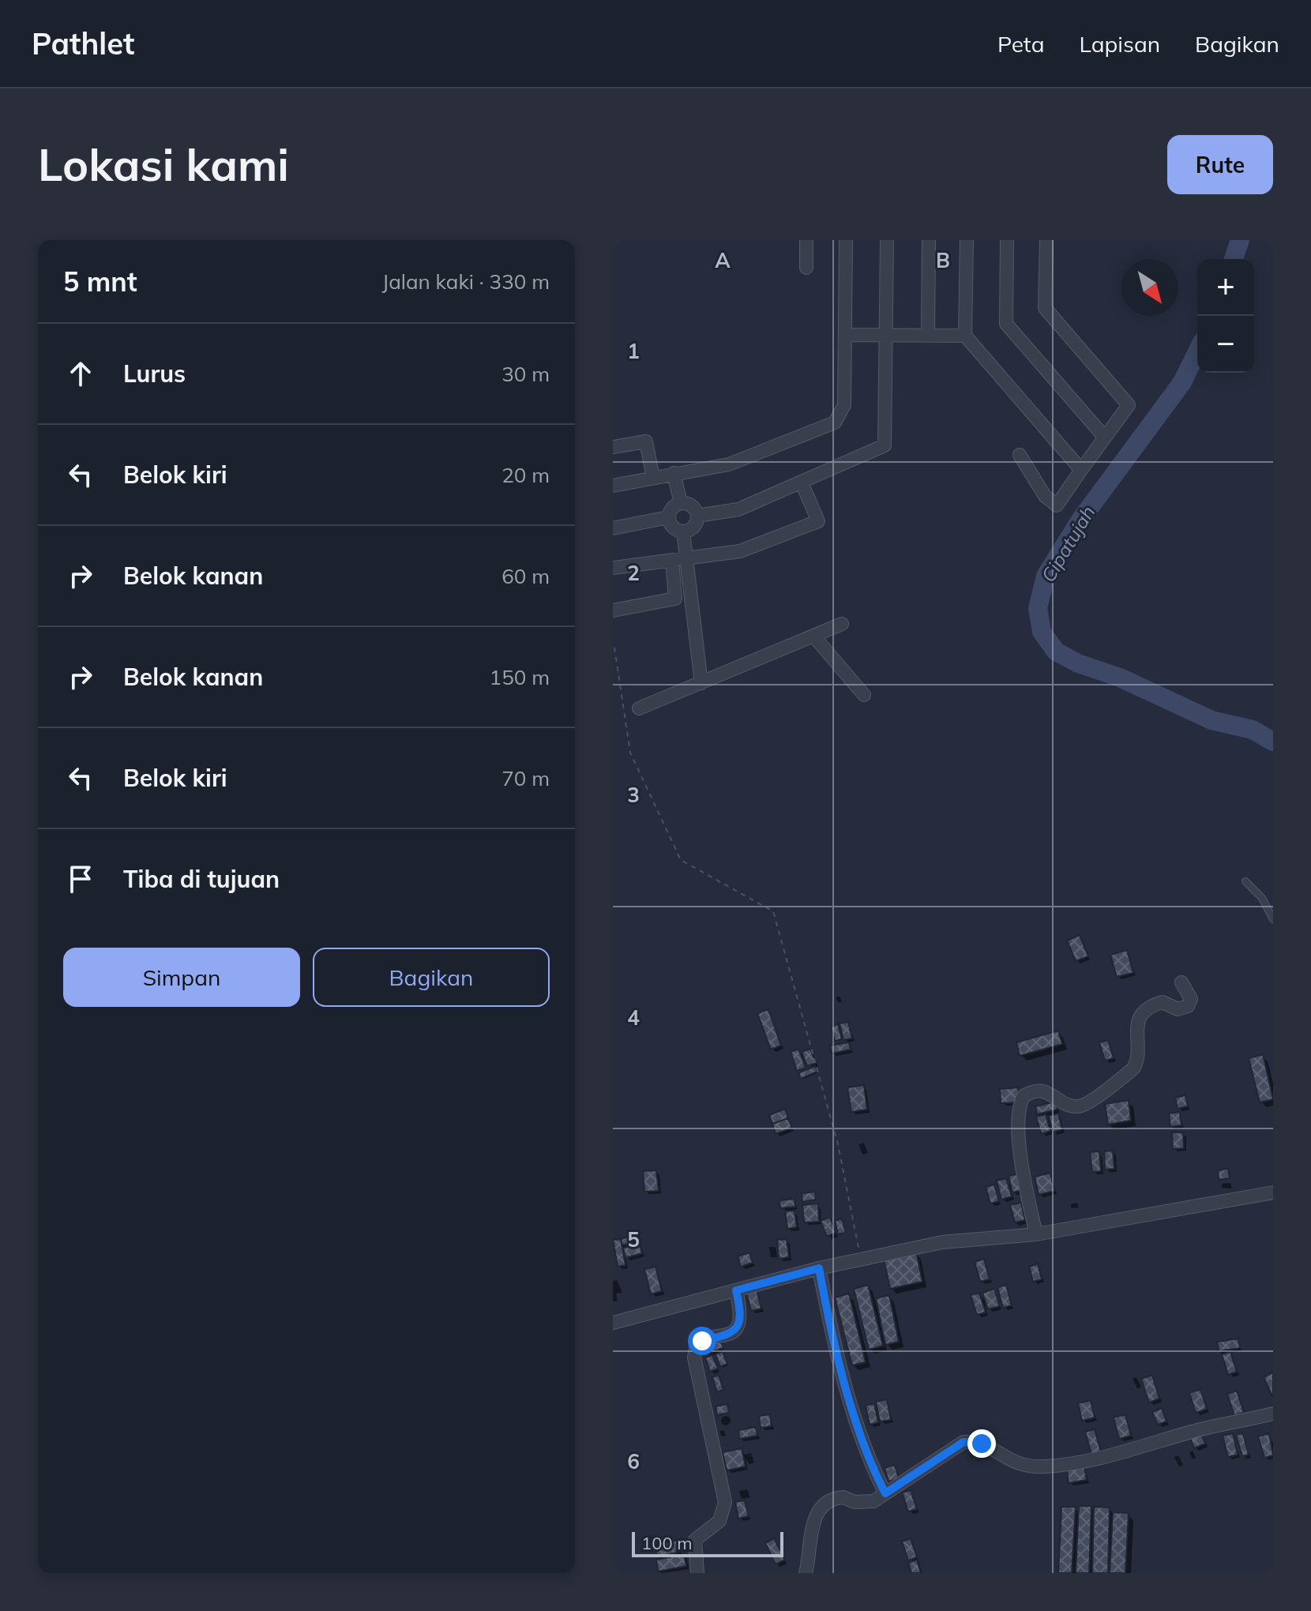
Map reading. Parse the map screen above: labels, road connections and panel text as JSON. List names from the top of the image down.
{
  "water": ["Cipatujah"],
  "scale_bar": "100 m",
  "north": "bottom right",
  "page": {
    "header": "Pathlet",
    "nav": ["Peta", "Lapisan", "Bagikan"],
    "buttons": [
      "Rute",
      ["Simpan", "Bagikan"]
    ],
    "title": "Lokasi kami",
    "heading": ["5 mnt", "Jalan kaki · 330 m"],
    "map_buttons": ["+", "−"],
    "list": [
      ["Lurus", "30 m"],
      ["Belok kiri", "20 m"],
      ["Belok kanan", "60 m"],
      ["Belok kanan", "150 m"],
      ["Belok kiri", "70 m"],
      "Tiba di tujuan"
    ],
    "scale": "100 m"
  },
  "grid": {
    "columns": ["A", "B"],
    "rows": [
      "1",
      "2",
      "3",
      "4",
      "5",
      "6"
    ]
  }
}
